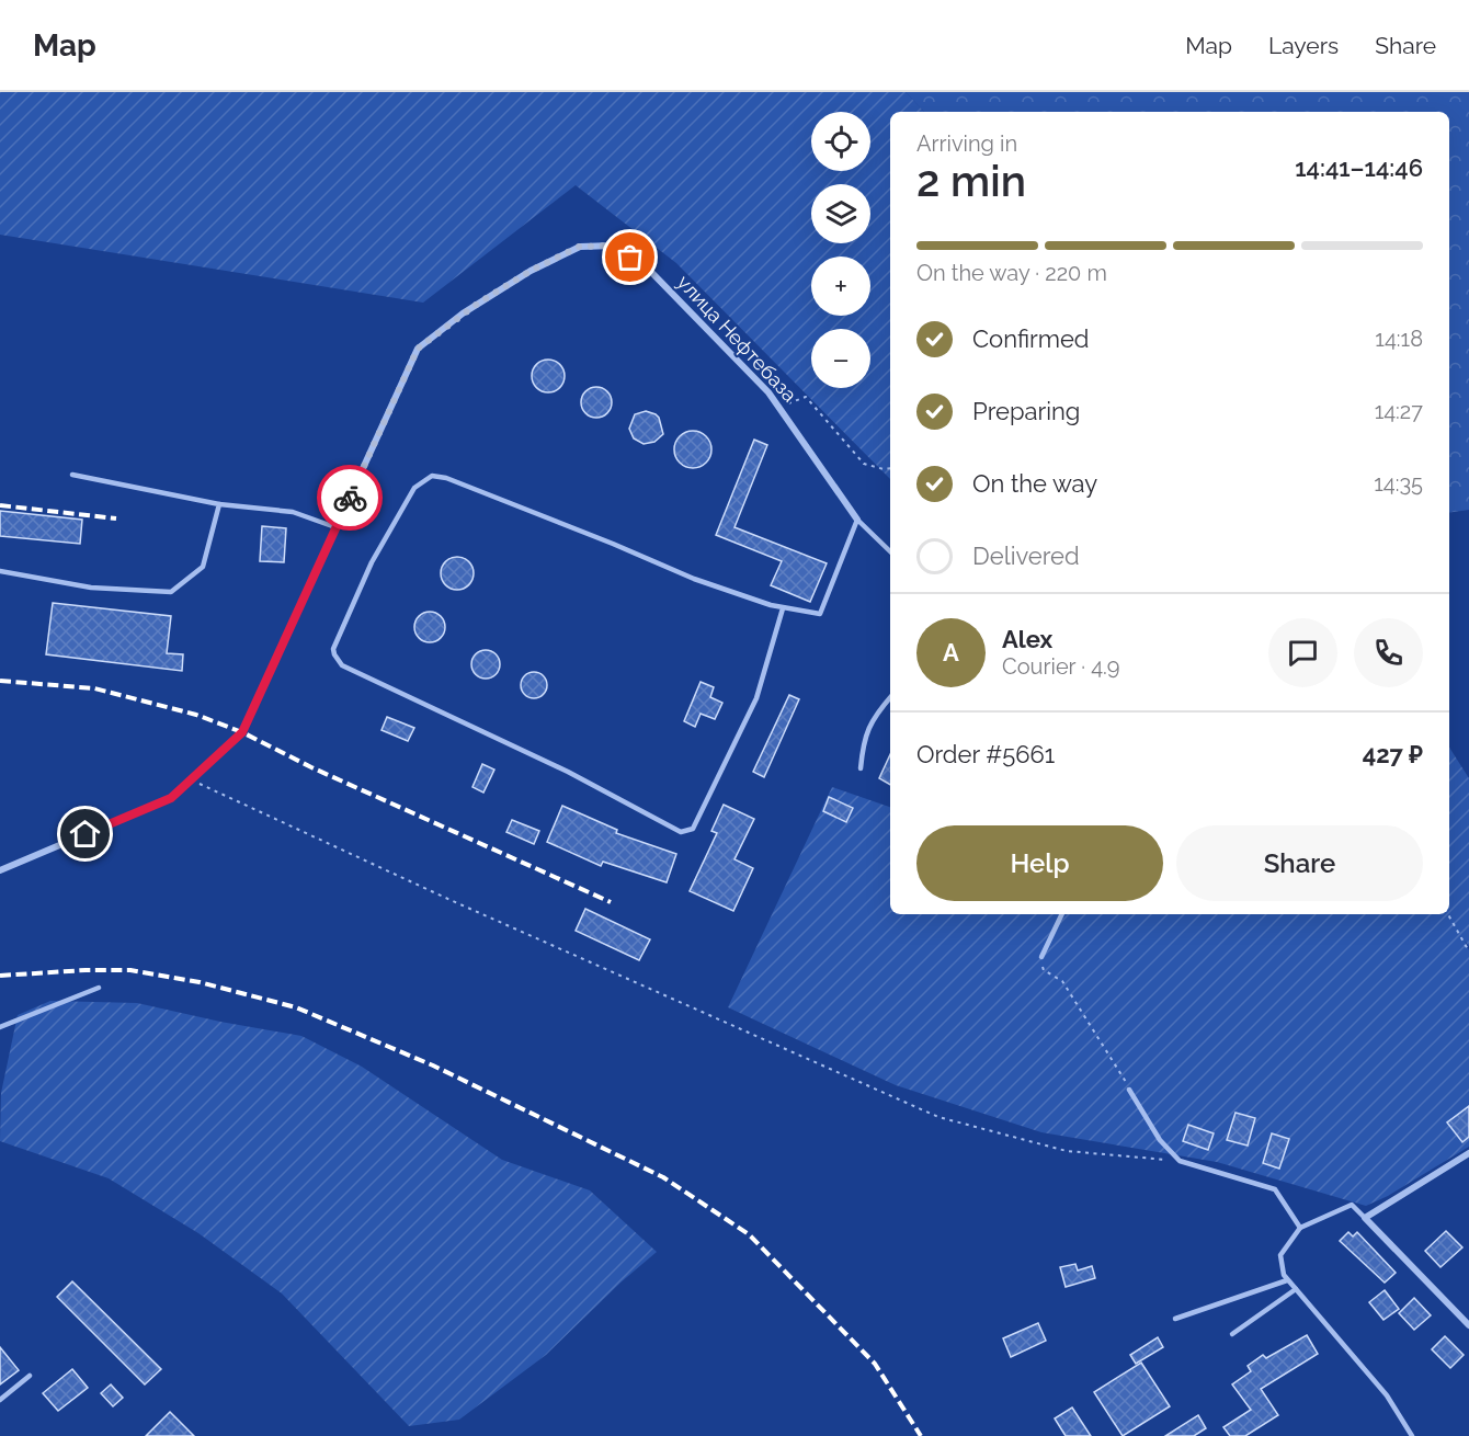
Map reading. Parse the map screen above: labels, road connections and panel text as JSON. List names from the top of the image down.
{
  "streets": {
    "street": ["улица Нефтебаза"]
  },
  "page": {
    "header": "Map",
    "nav": ["Map", "Layers", "Share"],
    "map_buttons": ["+", "−"],
    "heading": ["2 min", "Arriving in", "14:41–14:46"],
    "panel": [
      "Alex",
      "Courier · 4.9",
      "Order #5661",
      "427 ₽"
    ],
    "bar": "On the way · 220 m",
    "list": [
      ["Confirmed", "14:18"],
      ["Preparing", "14:27"],
      ["On the way", "14:35"],
      "Delivered"
    ],
    "round": "A",
    "buttons": ["Help", "Share"]
  }
}
